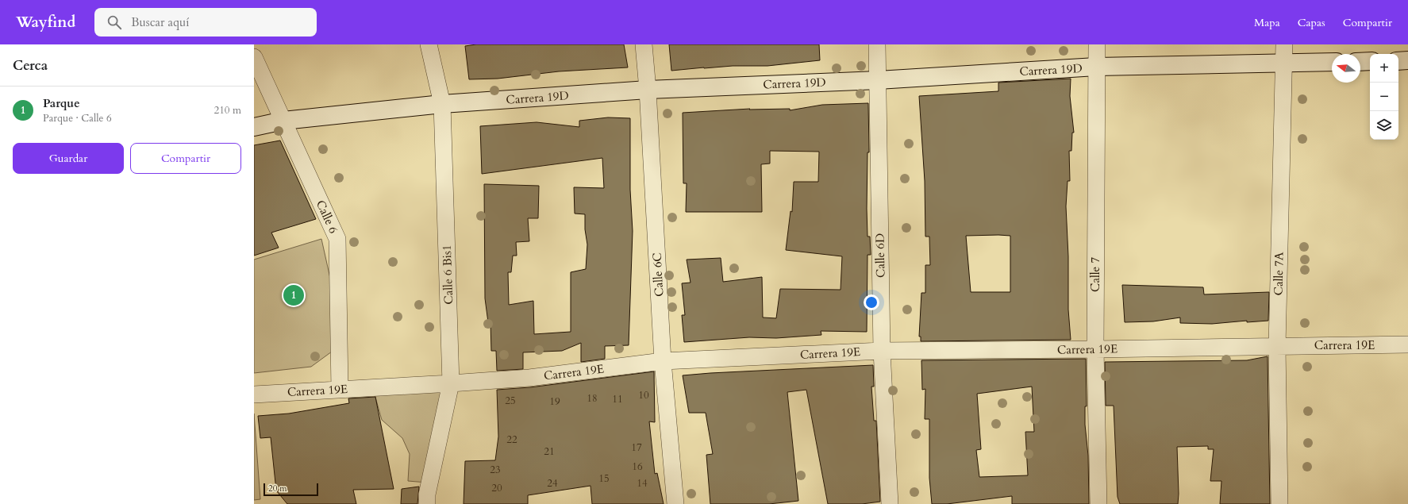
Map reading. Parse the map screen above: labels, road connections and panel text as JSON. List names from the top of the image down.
{
  "streets": {
    "street": [
      "Carrera 19D",
      "Calle 6",
      "Calle 6D",
      "Calle 7A",
      "Calle 6 Bis1",
      "Calle 6C",
      "Calle 7",
      "Carrera 19E"
    ]
  },
  "crossings": [
    ["Carrera 19D", "Calle 6"],
    ["Carrera 19D", "Calle 6D"],
    ["Carrera 19D", "Calle 7A"],
    ["Carrera 19D", "Calle 6 Bis1"],
    ["Carrera 19D", "Calle 6C"],
    ["Carrera 19D", "Calle 7"],
    ["Calle 6", "Carrera 19E"],
    ["Calle 6D", "Carrera 19E"],
    ["Calle 7A", "Carrera 19E"],
    ["Calle 6 Bis1", "Carrera 19E"],
    ["Calle 6C", "Carrera 19E"],
    ["Calle 7", "Carrera 19E"]
  ],
  "house_numbers": [
    "10",
    "18",
    "11",
    "25",
    "19",
    "22",
    "17",
    "21",
    "16",
    "23",
    "15",
    "24",
    "14",
    "20"
  ],
  "scale_bar": "20 m",
  "north": "left",
  "page": {
    "header": "Wayfind",
    "search": "Buscar aquí",
    "nav": ["Mapa", "Capas", "Compartir"],
    "heading": "Cerca",
    "map_buttons": ["+", "−"],
    "list": [
      {
        "mark": "1",
        "name": "Parque",
        "note": "Parque · Calle 6",
        "value": "210 m"
      }
    ],
    "buttons": ["Guardar", "Compartir"],
    "pins": "1",
    "scale": "20 m"
  }
}
